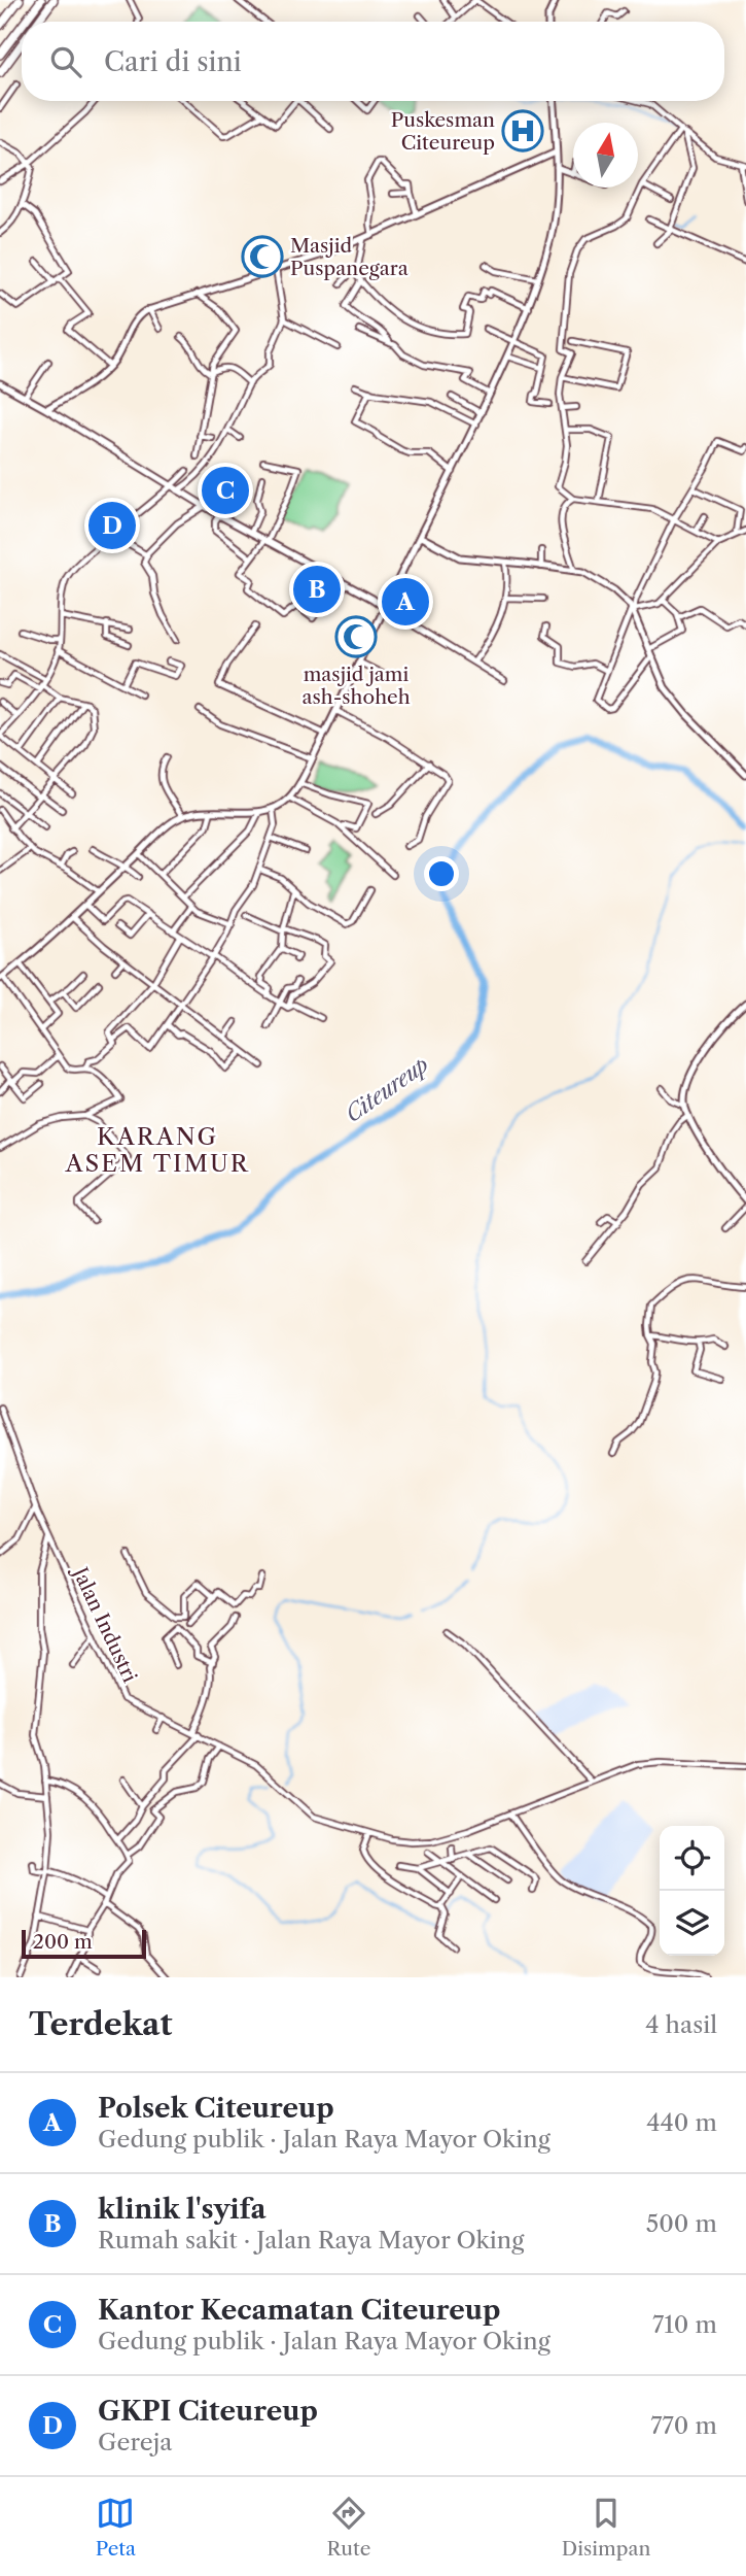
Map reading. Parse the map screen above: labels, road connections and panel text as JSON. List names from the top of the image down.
{
  "streets": {
    "street": ["Jalan Industri"]
  },
  "districts": ["KARANG ASEM TIMUR"],
  "water": ["Citeureup"],
  "places": {
    "hospital": ["Puskesman Citeureup"],
    "mosque": ["Masjid Puspanegara", "masjid jami ash-shoheh"]
  },
  "scale_bar": "200 m",
  "north": "top",
  "page": {
    "search": "Cari di sini",
    "pins": [
      "C",
      "D",
      "B",
      "A"
    ],
    "scale": "200 m",
    "heading": ["Terdekat", "4 hasil"],
    "list": [
      {
        "mark": "A",
        "name": "Polsek Citeureup",
        "note": "Gedung publik · Jalan Raya Mayor Oking",
        "value": "440 m"
      },
      {
        "mark": "B",
        "name": "klinik l'syifa",
        "note": "Rumah sakit · Jalan Raya Mayor Oking",
        "value": "500 m"
      },
      {
        "mark": "C",
        "name": "Kantor Kecamatan Citeureup",
        "note": "Gedung publik · Jalan Raya Mayor Oking",
        "value": "710 m"
      },
      {
        "mark": "D",
        "name": "GKPI Citeureup",
        "note": "Gereja",
        "value": "770 m"
      }
    ],
    "nav": ["Peta", "Rute", "Disimpan"]
  }
}
